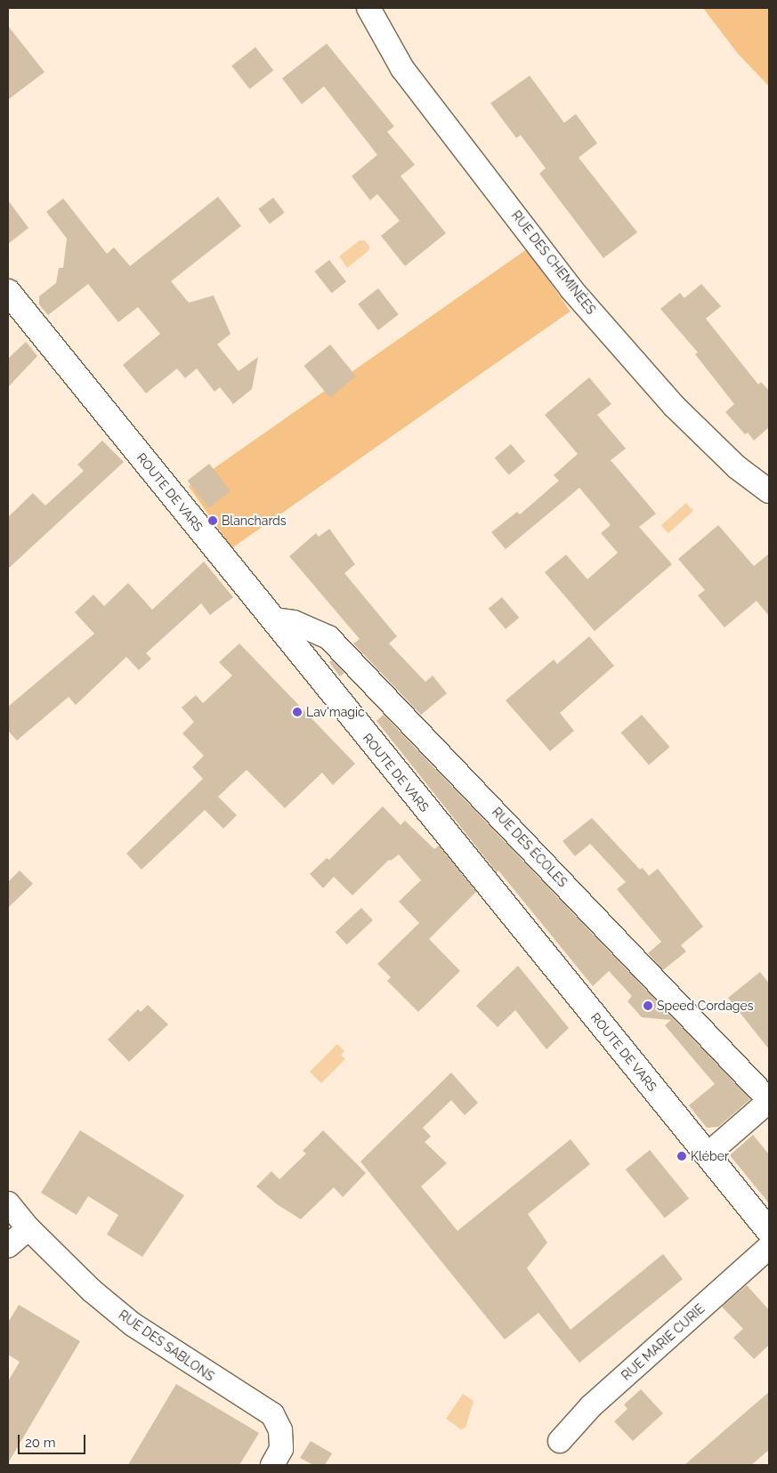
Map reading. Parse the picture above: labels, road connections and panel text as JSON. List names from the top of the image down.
{
  "streets": {
    "main road": ["ROUTE DE VARS"],
    "street": [
      "RUE DES CHEMINÉES",
      "RUE DES ÉCOLES",
      "RUE MARIE CURIE",
      "RUE DES SABLONS"
    ]
  },
  "crossings": [
    ["ROUTE DE VARS", "RUE DES ÉCOLES"]
  ],
  "places": [
    "Blanchards",
    "Lav'magic",
    "Speed Cordages",
    "Kléber"
  ],
  "scale_bar": "20 m"
}
